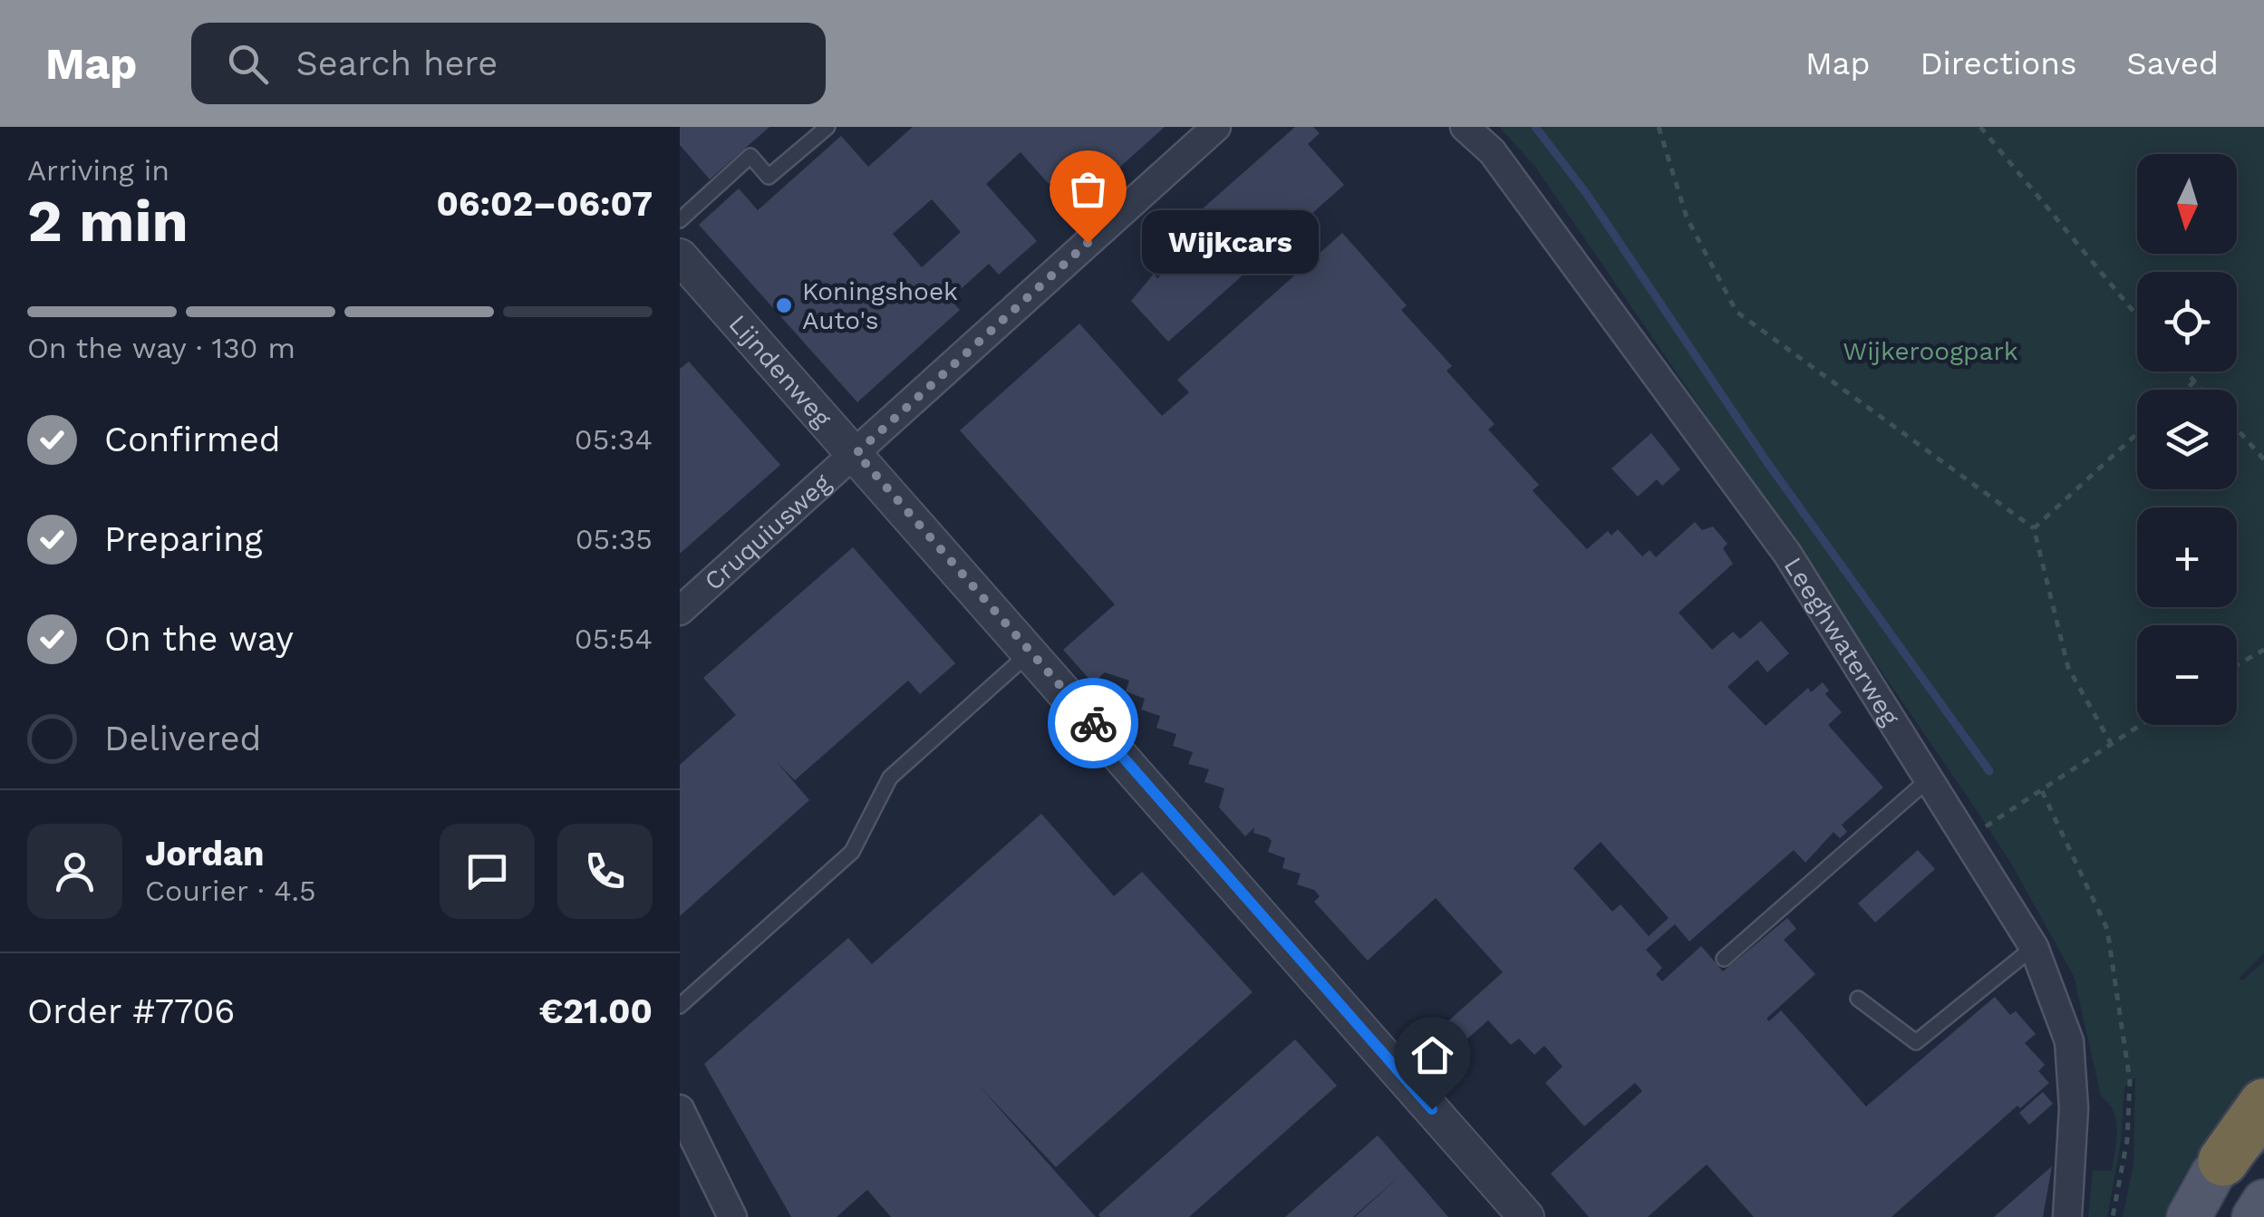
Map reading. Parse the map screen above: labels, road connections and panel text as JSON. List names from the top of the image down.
{
  "streets": {
    "street": ["Lijndenweg", "Cruquiusweg", "Leeghwaterweg"]
  },
  "crossings": [
    ["Lijndenweg", "Cruquiusweg"]
  ],
  "parks": ["Wijkeroogpark"],
  "places": ["Wijkcars", "Koningshoek Auto's"],
  "north": "bottom",
  "page": {
    "header": "Map",
    "search": "Search here",
    "nav": ["Map", "Directions", "Saved"],
    "heading": ["2 min", "Arriving in", "06:02–06:07"],
    "panel": [
      "Jordan",
      "Courier · 4.5",
      "Order #7706",
      "€21.00"
    ],
    "map_buttons": ["+", "−"],
    "bubble": "Wijkcars",
    "bar": "On the way · 130 m",
    "list": [
      ["Confirmed", "05:34"],
      ["Preparing", "05:35"],
      ["On the way", "05:54"],
      "Delivered"
    ]
  }
}
